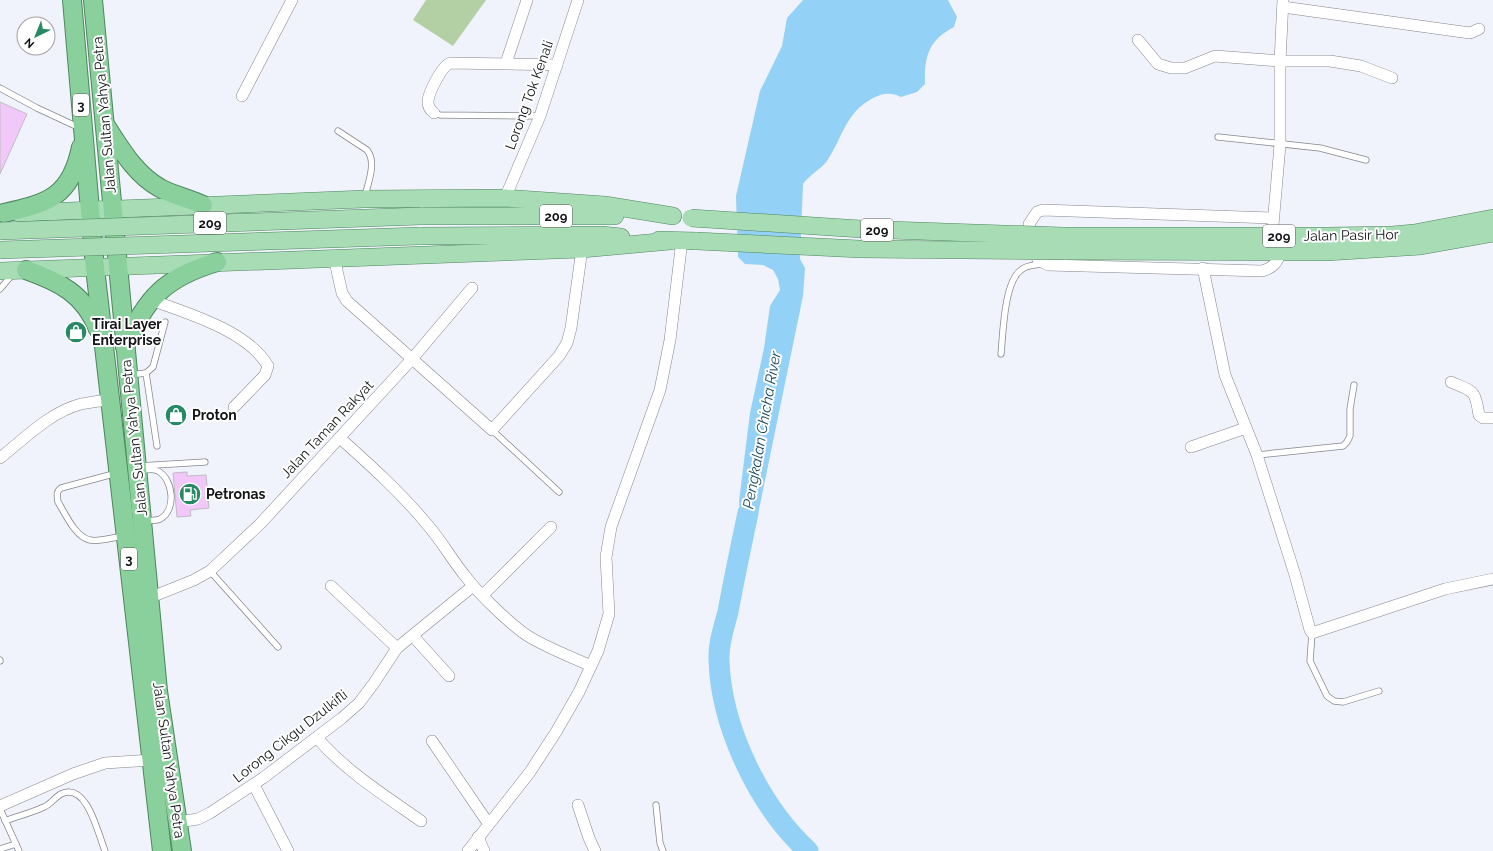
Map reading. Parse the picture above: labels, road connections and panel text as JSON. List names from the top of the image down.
{
  "streets": {
    "highway": ["3", "Jalan Sultan Yahya Petra"],
    "main road": ["209", "Jalan Pasir Hor"],
    "street": ["Lorong Tok Kenali", "Jalan Taman Rakyat", "Lorong Cikgu Dzulkifli"]
  },
  "crossings": [
    ["Jalan Sultan Yahya Petra", "Jalan Taman Rakyat"],
    ["Jalan Sultan Yahya Petra", "Lorong Cikgu Dzulkifli"],
    ["209", "Jalan Pasir Hor"]
  ],
  "water": ["Pengkalan Chicha River"],
  "places": {
    "shop": ["Tirai Layer Enterprise", "Proton"],
    "fuel station": ["Petronas"]
  },
  "north": "bottom left"
}
